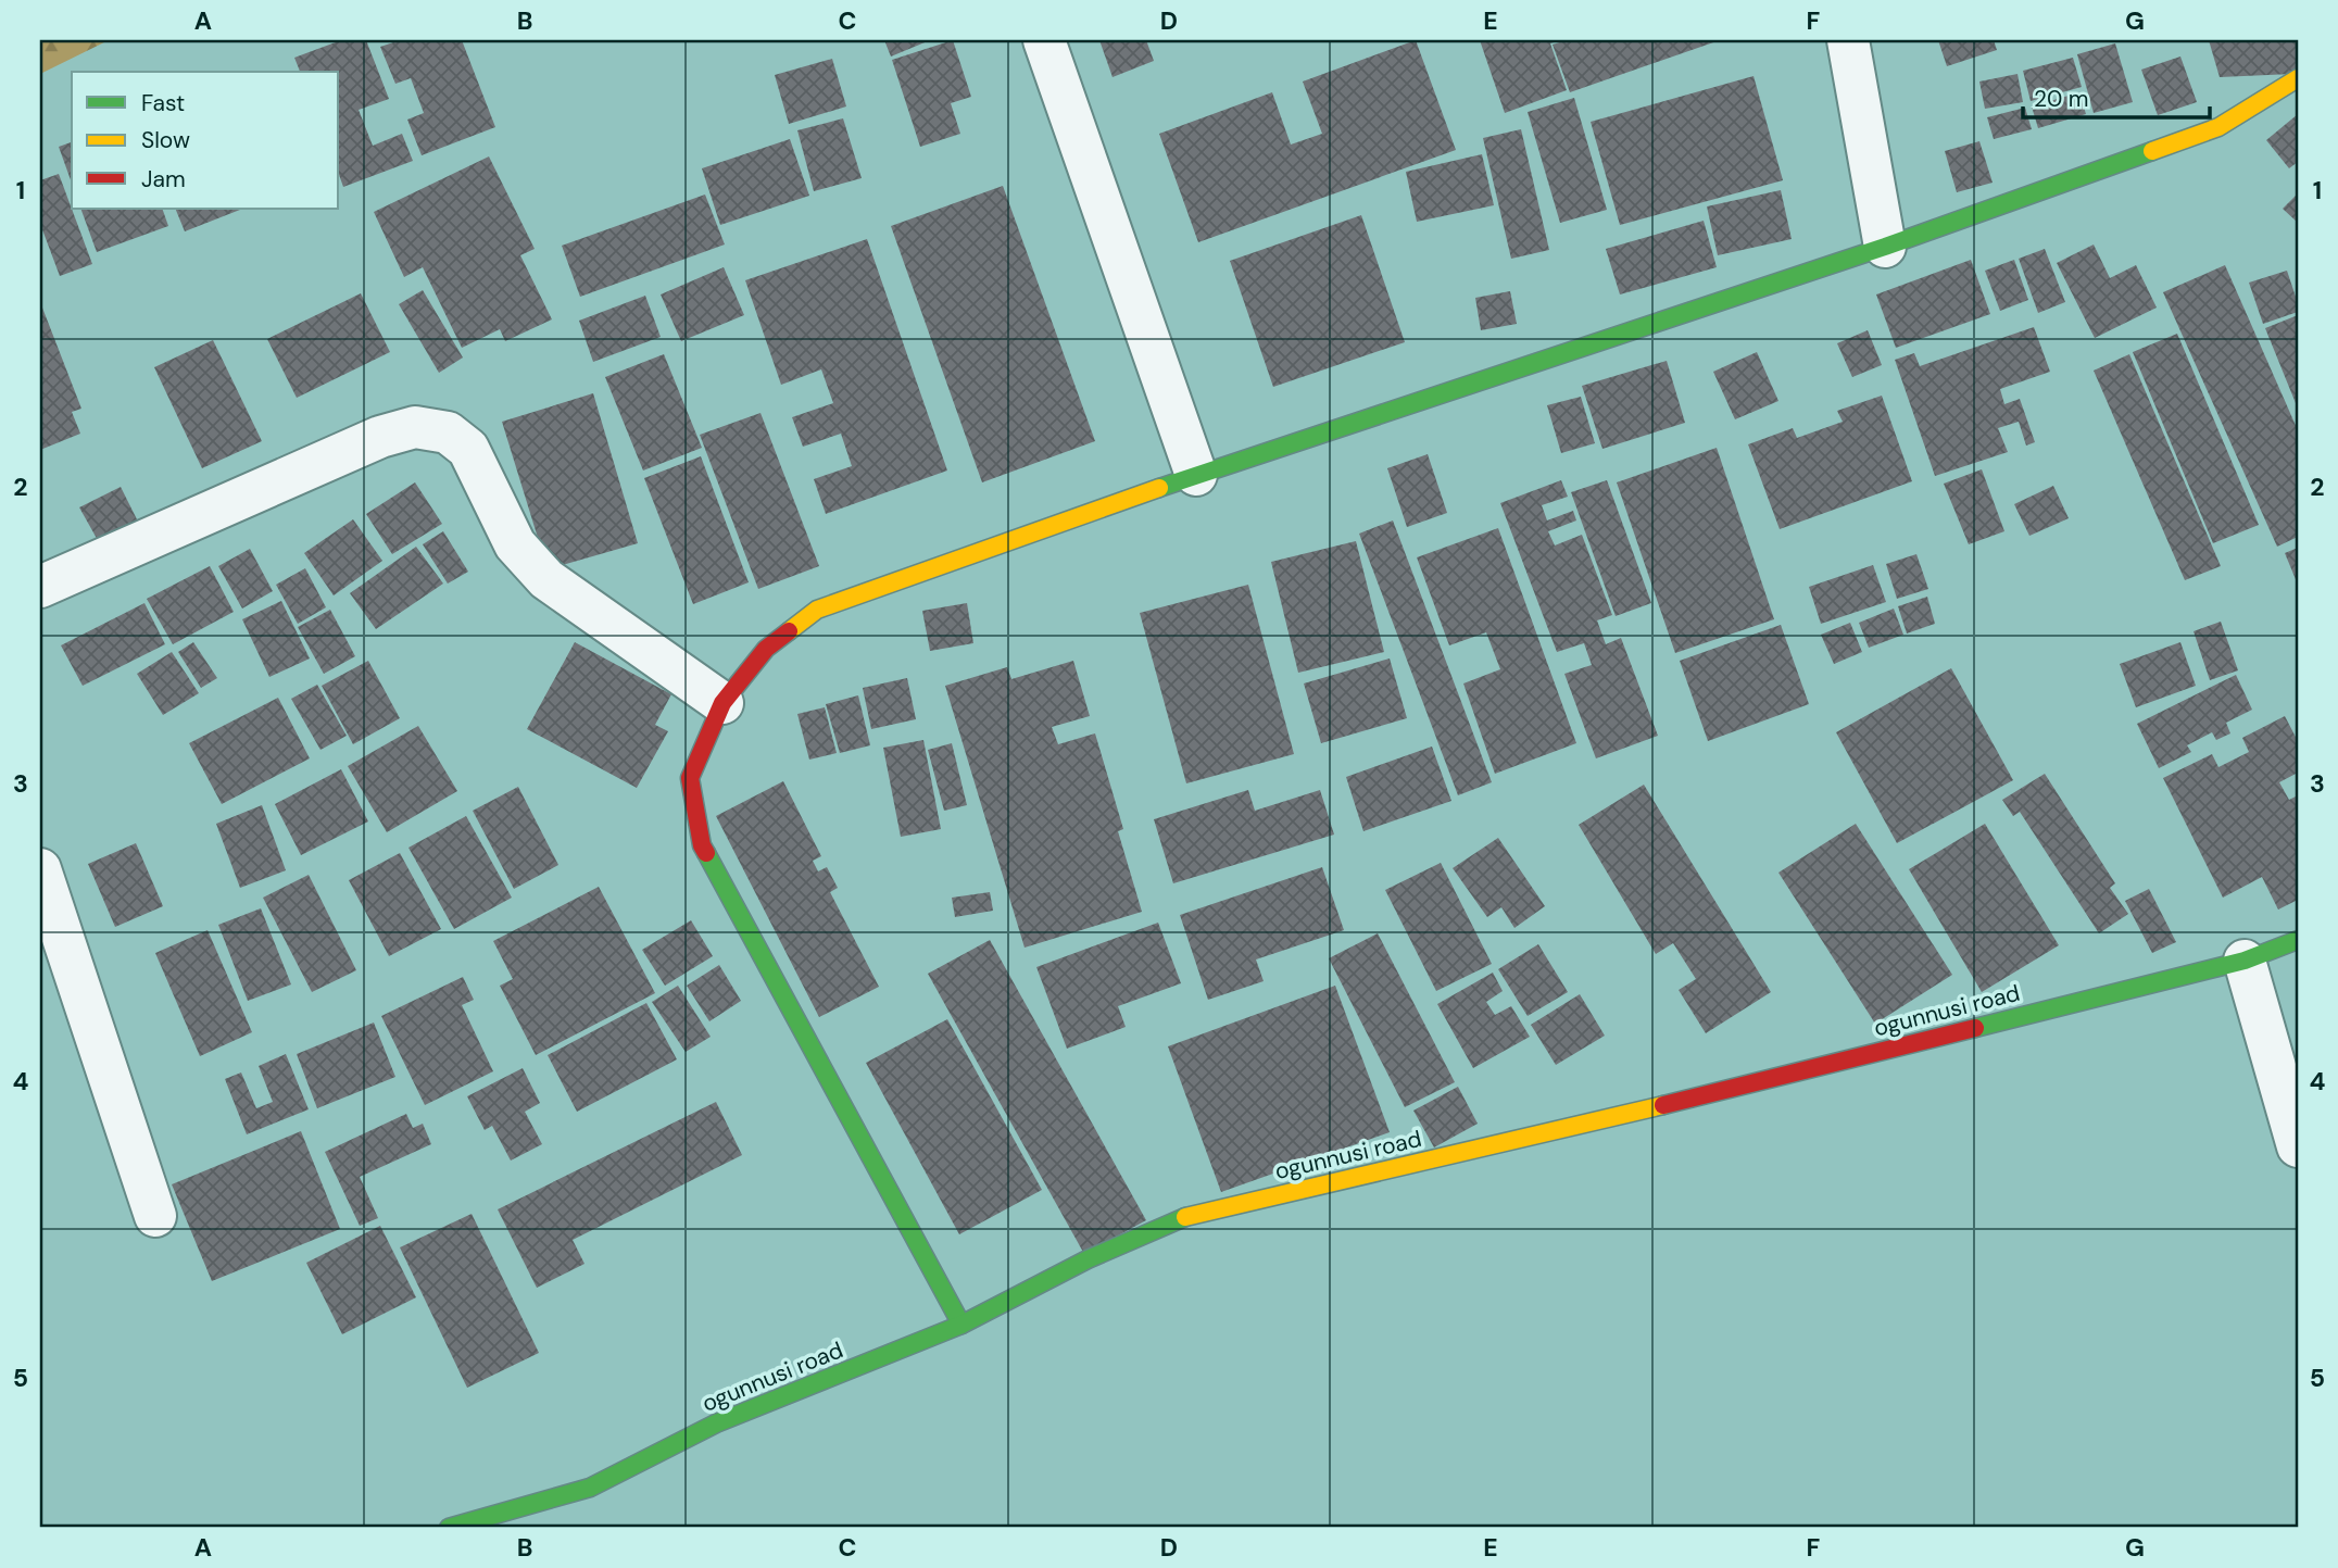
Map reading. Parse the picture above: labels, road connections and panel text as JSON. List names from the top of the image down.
{
  "streets": {
    "street": ["ogunnusi road"]
  },
  "legend": ["Fast", "Slow", "Jam"],
  "scale_bar": "20 m",
  "grid": {
    "columns": [
      "A",
      "B",
      "C",
      "D",
      "E",
      "F",
      "G"
    ],
    "rows": [
      "1",
      "2",
      "3",
      "4",
      "5"
    ]
  }
}
